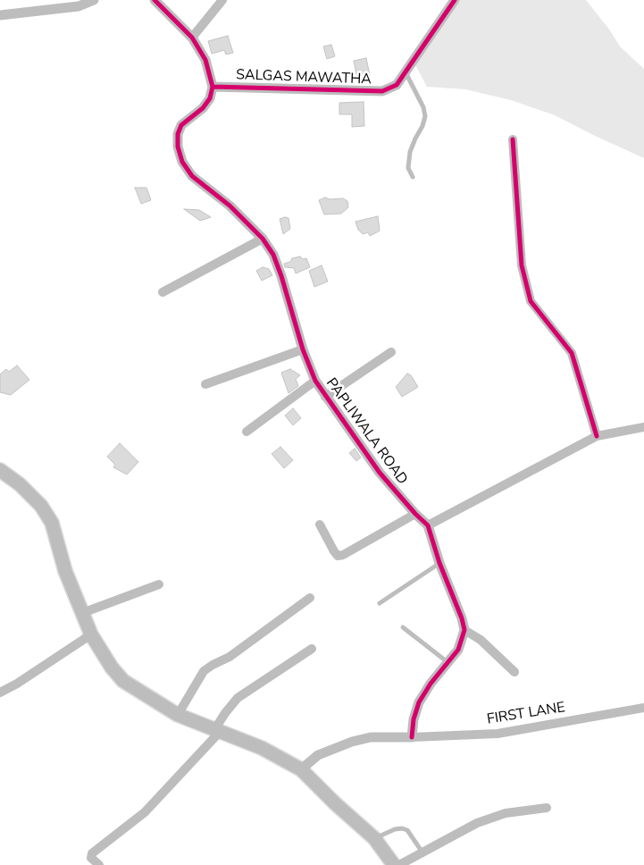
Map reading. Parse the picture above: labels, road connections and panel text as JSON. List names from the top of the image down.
{
  "streets": {
    "street": ["SALGAS MAWATHA", "PAPLIWALA ROAD", "FIRST LANE"]
  },
  "crossings": [
    ["SALGAS MAWATHA", "PAPLIWALA ROAD"]
  ]
}
